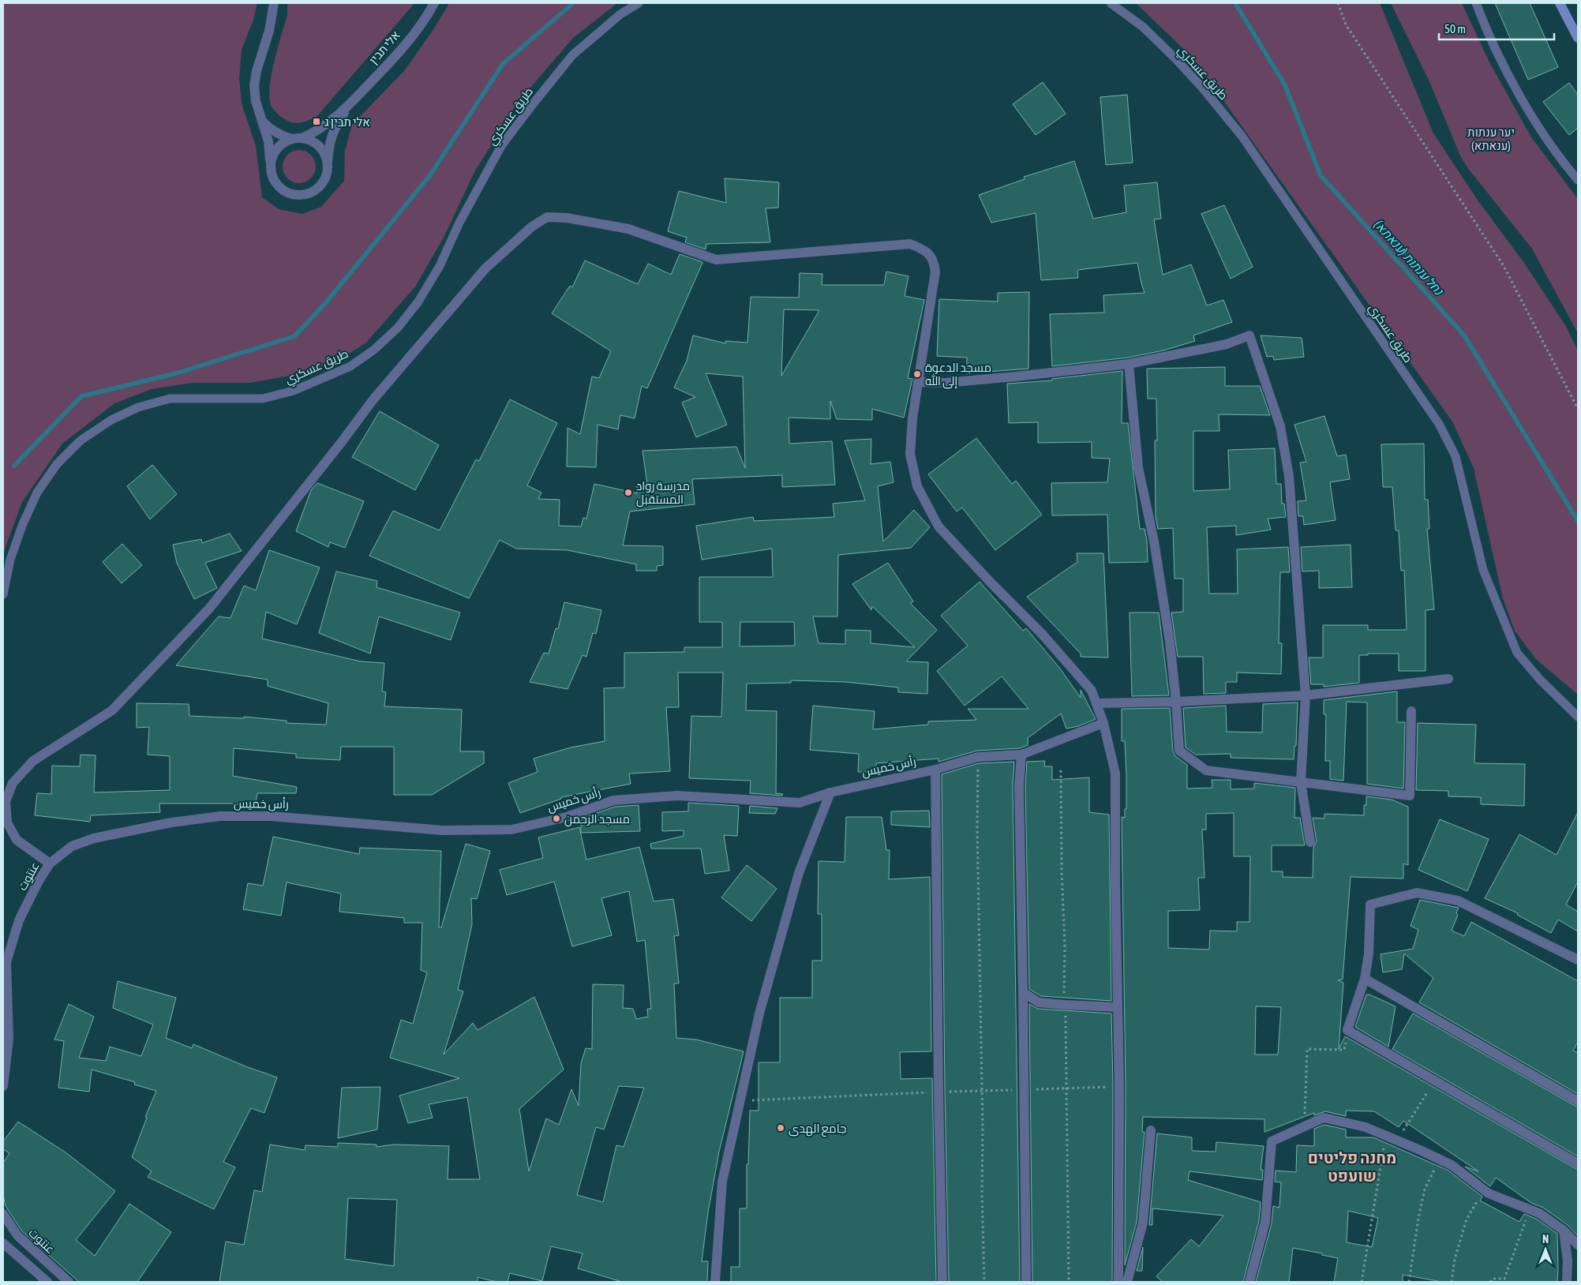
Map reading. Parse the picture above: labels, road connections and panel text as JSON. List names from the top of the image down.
{
  "streets": {
    "street": ["אלי תבין", "رأس خميس", "عنتوت"],
    "lane": ["طريق عسكري"]
  },
  "crossings": [
    ["رأس خميس", "عنتوت"]
  ],
  "districts": ["מחנה פליטים שועפט"],
  "water": ["נחל ענתות (ענאתא)"],
  "parks": ["יער ענתות (ענאתא)"],
  "places": {
    "transit": ["אלי תבין ג"],
    "other": [
      "مسجد الدعوة إلى الله",
      "مدرسة رواد المستقبل",
      "مسجد الرحمن",
      "جامع الهدى"
    ]
  },
  "scale_bar": "50 m",
  "north": "top"
}
